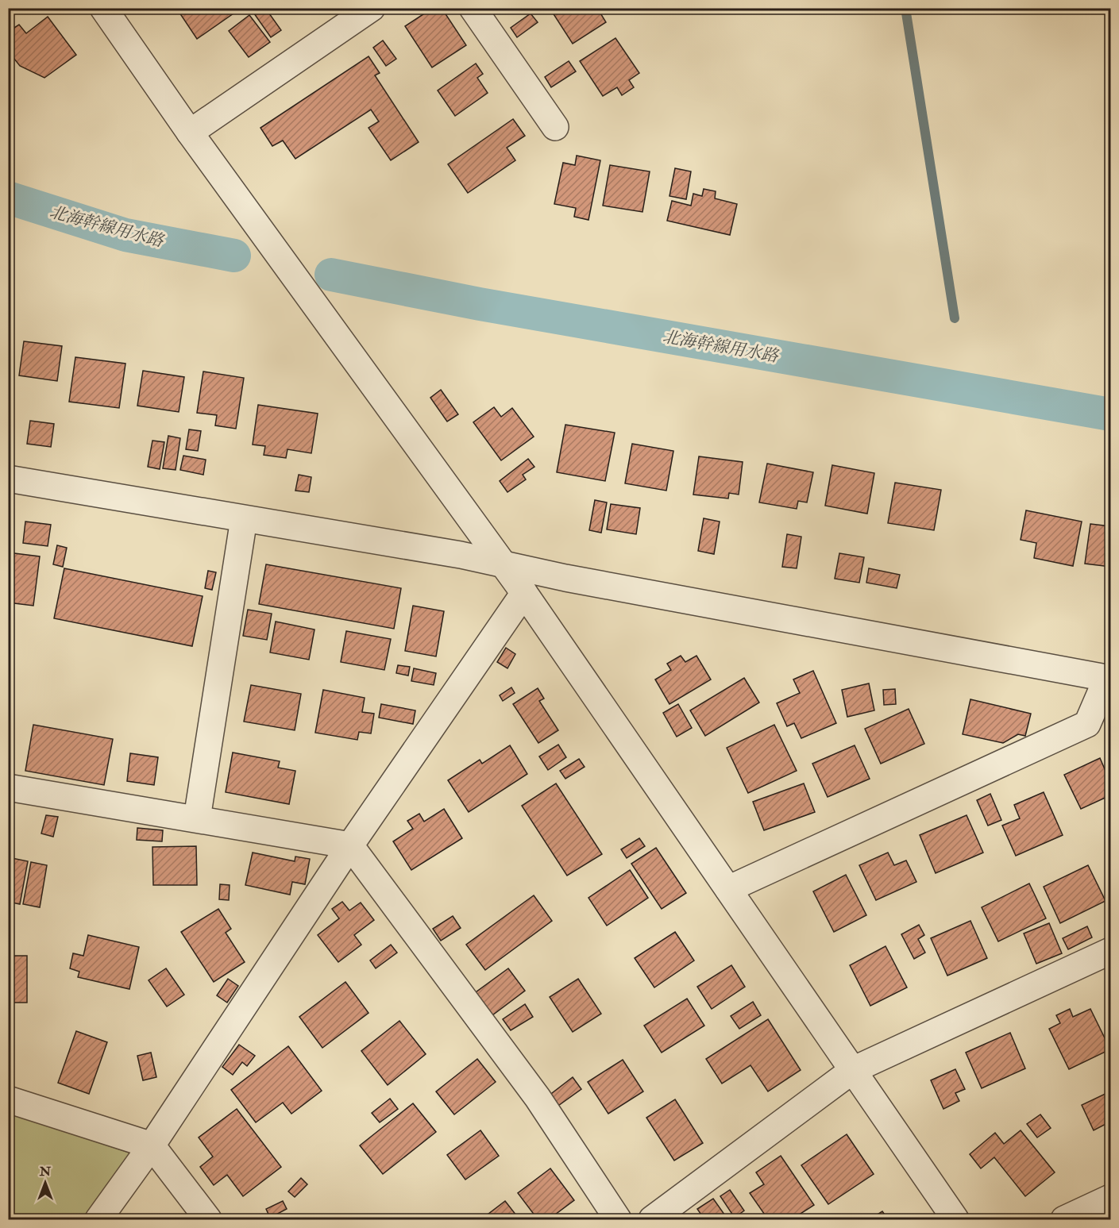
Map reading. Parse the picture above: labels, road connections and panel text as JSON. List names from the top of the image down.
{
  "water": ["北海幹線用水路"],
  "north": "top"
}
